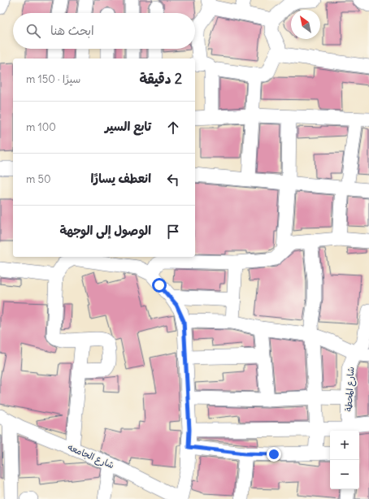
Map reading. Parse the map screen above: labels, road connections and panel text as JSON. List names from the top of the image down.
{
  "streets": {
    "street": ["شارع المحطة", "شارع الجامعه"]
  },
  "north": "top left",
  "page": {
    "search": "ابحث هنا",
    "heading": ["2 دقيقة", "سيرًا · 150 m"],
    "list": [
      ["تابع السير", "100 m"],
      ["انعطف يسارًا", "50 m"],
      "الوصول إلى الوجهة"
    ],
    "map_buttons": ["+", "−"]
  }
}
